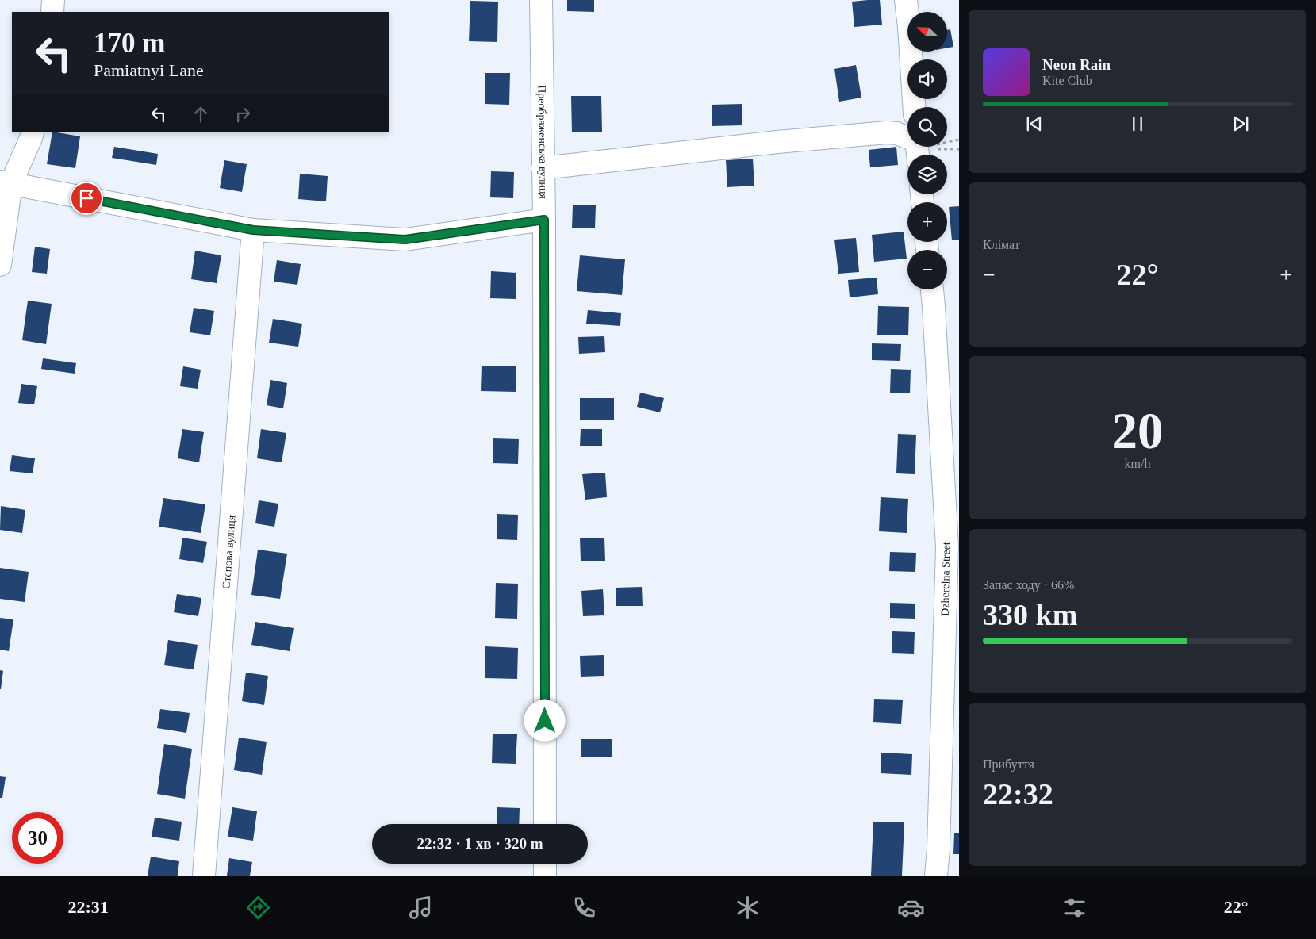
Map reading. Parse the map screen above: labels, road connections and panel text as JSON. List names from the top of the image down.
{
  "streets": {
    "street": ["Преображенська вулиця", "Степова вулиця", "Dzherelna Street"]
  },
  "north": "top left",
  "page": {
    "map_buttons": ["+", "−"],
    "turn": ["170 m", "Pamiatnyi Lane"],
    "song": ["Neon Rain", "Kite Club"],
    "tile": [
      "Клімат",
      ["20", "km/h"],
      ["Запас ходу · 66%", "330 km"],
      ["Прибуття", "22:32"]
    ],
    "heat": ["−", "22°", "+"],
    "limit": "30",
    "trip": "22:32 · 1 хв · 320 m",
    "tabs": ["22:31", "22°"]
  }
}
